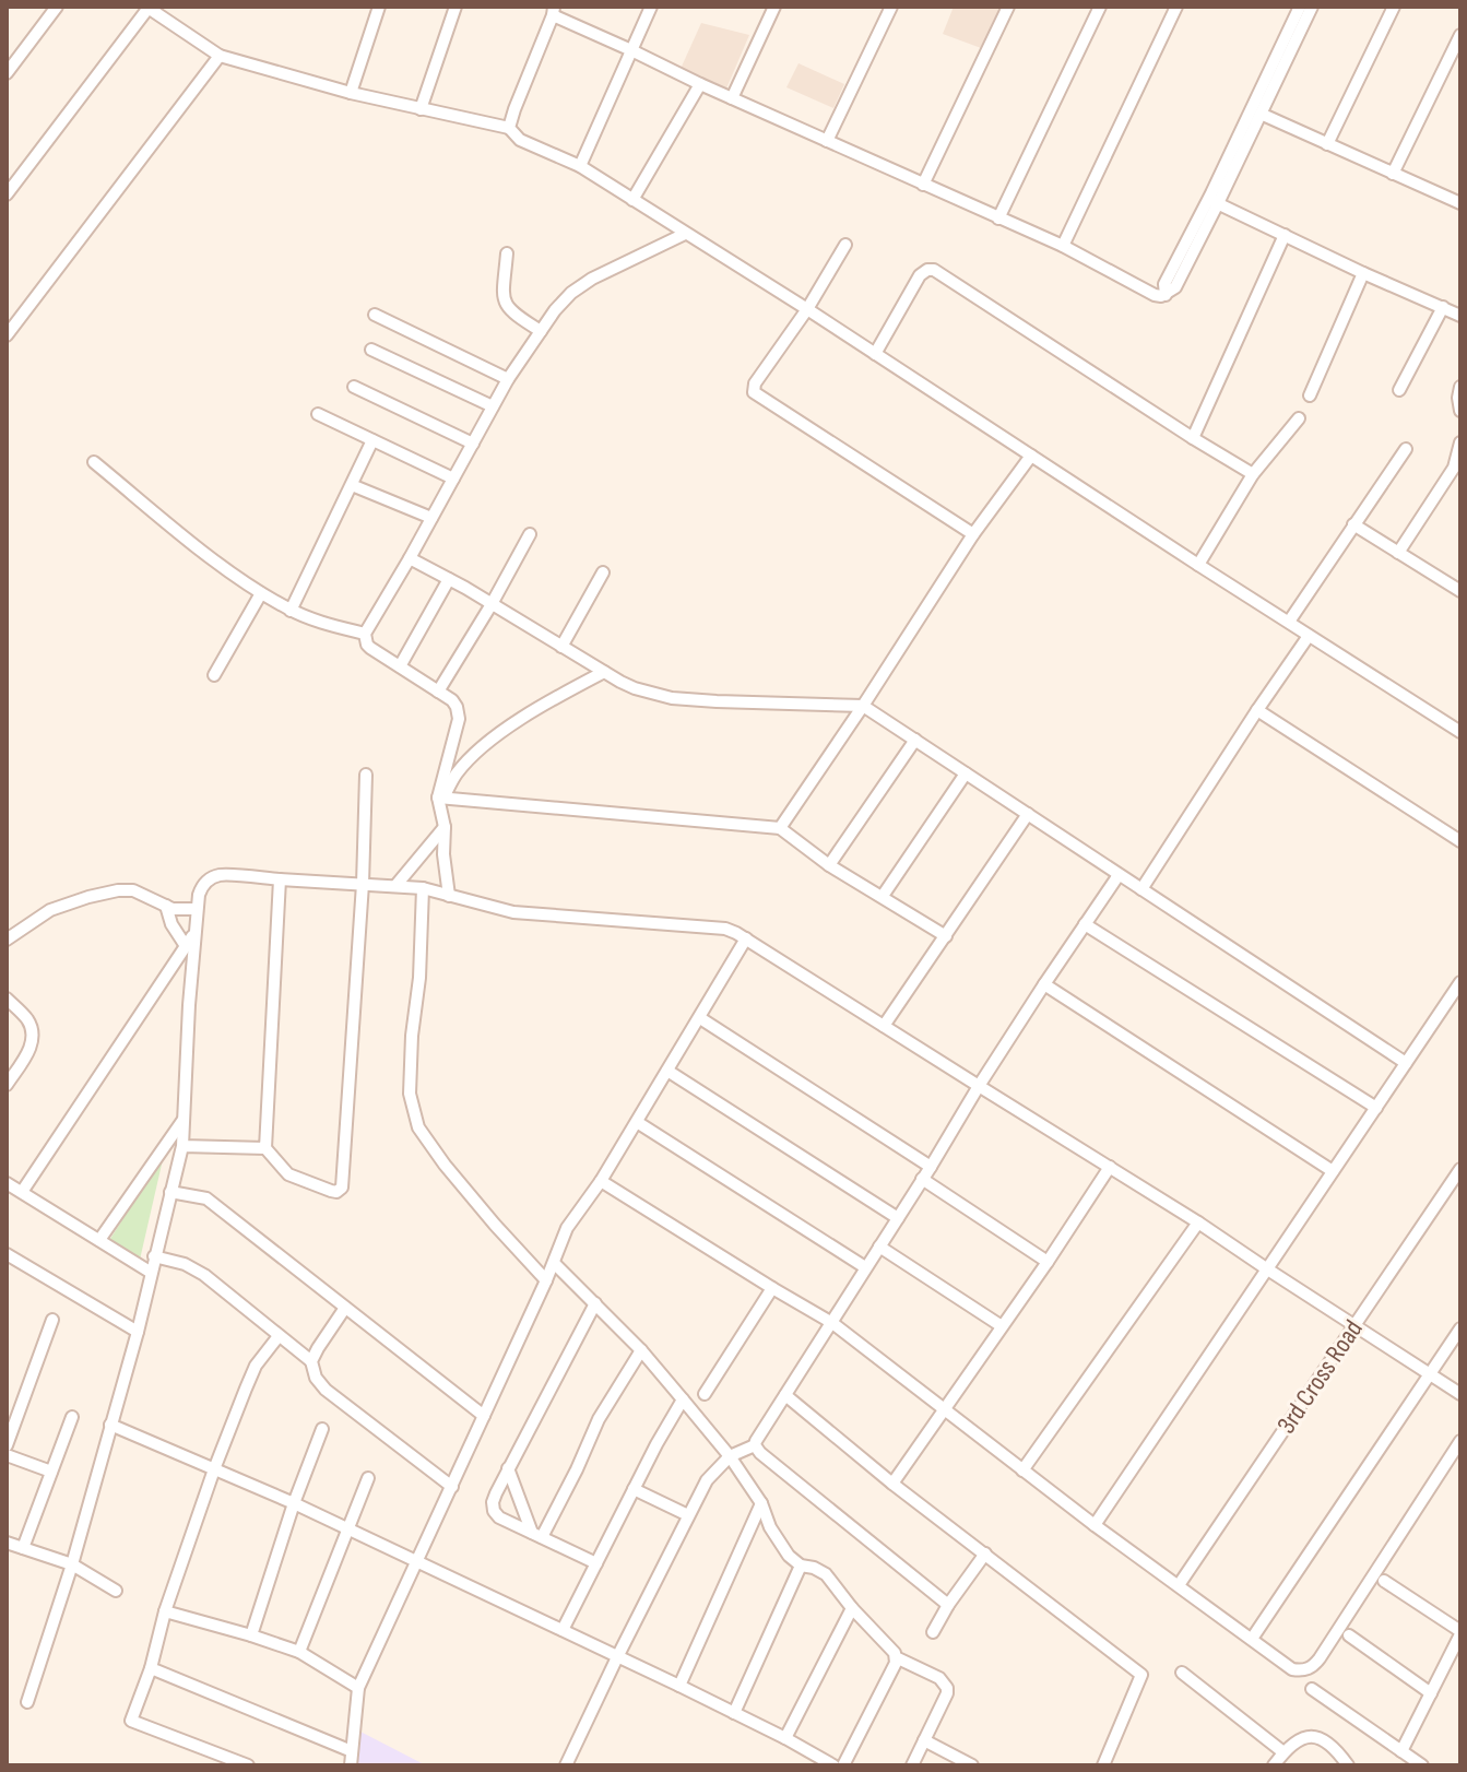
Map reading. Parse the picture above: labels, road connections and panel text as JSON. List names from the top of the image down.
{
  "streets": {
    "street": ["3rd Cross Road"]
  }
}
